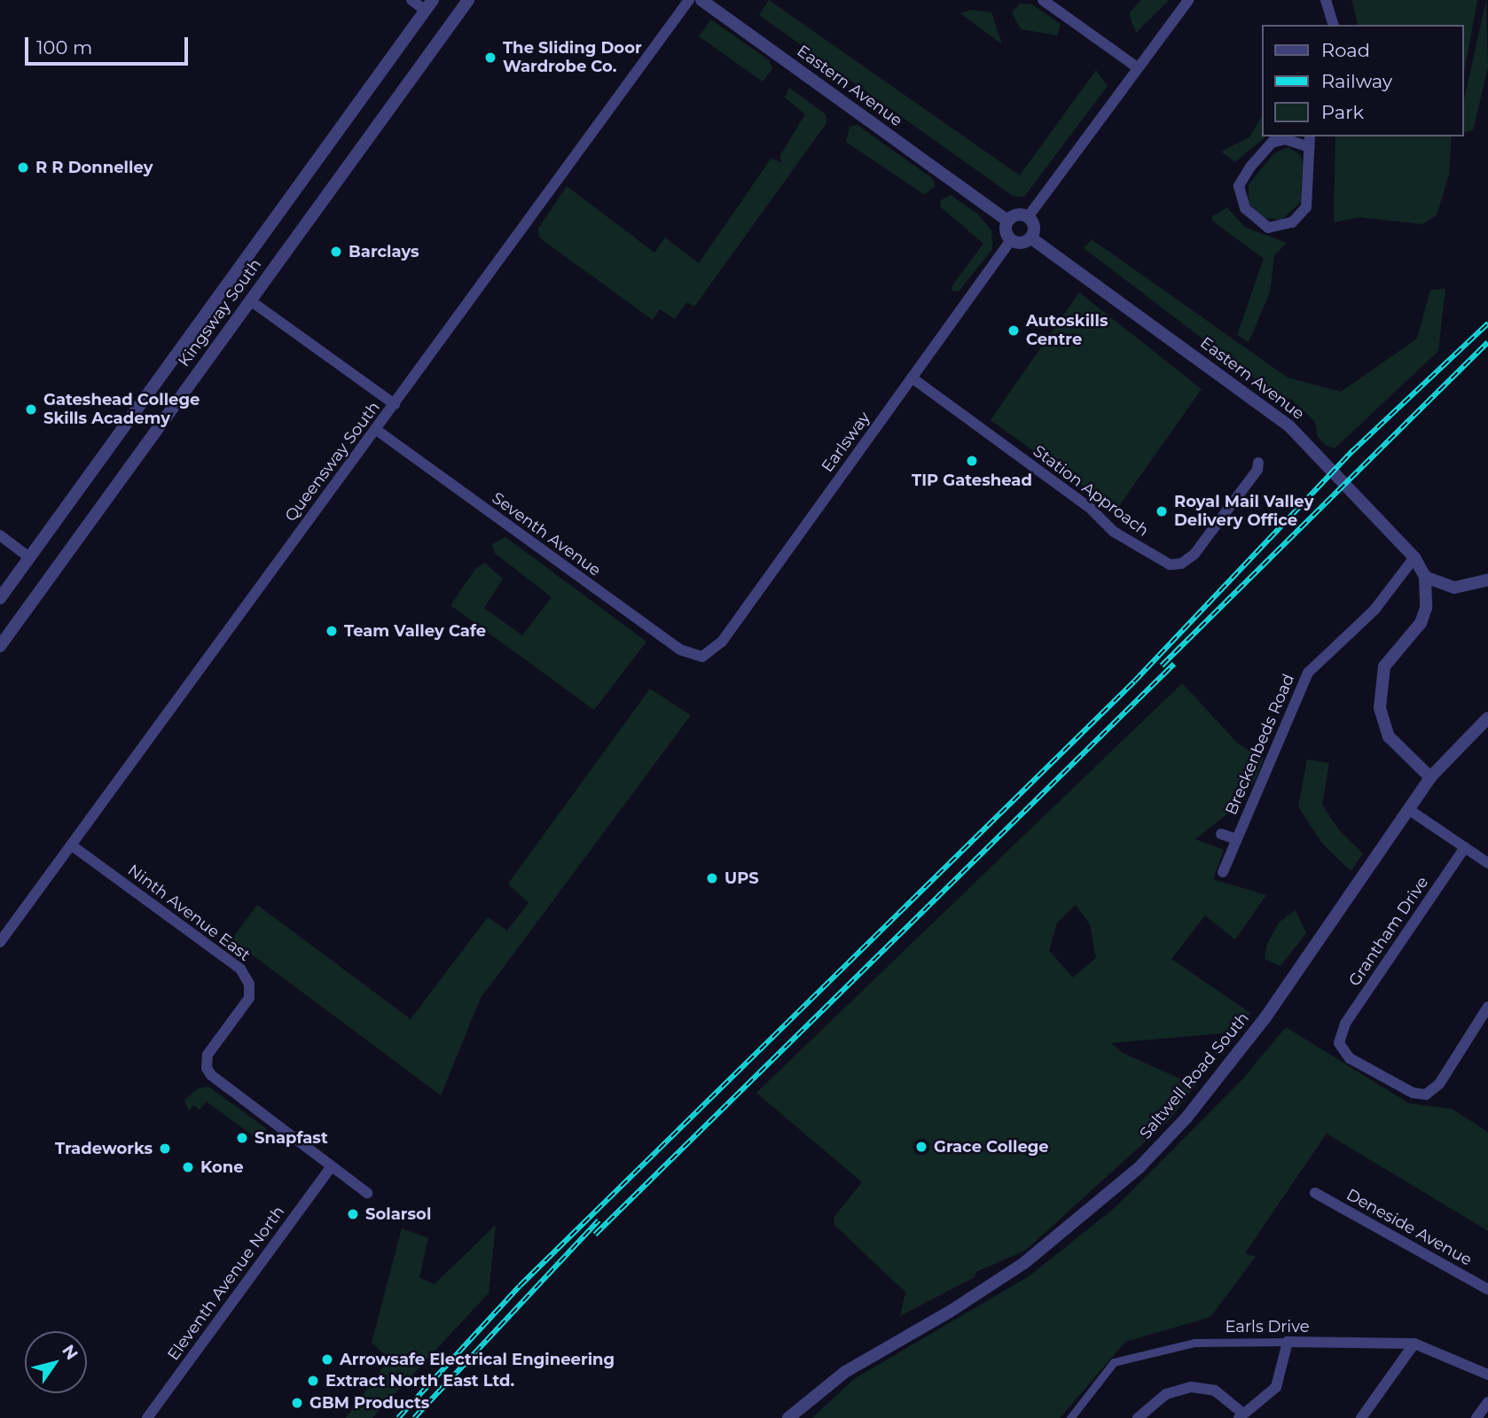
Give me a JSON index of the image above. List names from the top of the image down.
{
  "streets": {
    "street": [
      "Eastern Avenue",
      "Kingsway South",
      "Earlsway",
      "Queensway South",
      "Station Approach",
      "Seventh Avenue",
      "Breckenbeds Road",
      "Ninth Avenue East",
      "Grantham Drive",
      "Saltwell Road South",
      "Deneside Avenue",
      "Eleventh Avenue North",
      "Earls Drive"
    ]
  },
  "crossings": [
    ["Eastern Avenue", "Earlsway"],
    ["Eastern Avenue", "Breckenbeds Road"],
    ["Earlsway", "Station Approach"],
    ["Earlsway", "Seventh Avenue"],
    ["Queensway South", "Seventh Avenue"],
    ["Queensway South", "Ninth Avenue East"],
    ["Ninth Avenue East", "Eleventh Avenue North"]
  ],
  "places": [
    "The Sliding Door Wardrobe Co.",
    "R R Donnelley",
    "Barclays",
    "Autoskills Centre",
    "Gateshead College Skills Academy",
    "TIP Gateshead",
    "Royal Mail Valley Delivery Office",
    "Team Valley Cafe",
    "UPS",
    "Snapfast",
    "Grace College",
    "Tradeworks",
    "Kone",
    "Solarsol",
    "Arrowsafe Electrical Engineering",
    "Extract North East Ltd.",
    "GBM Products"
  ],
  "legend": ["Road", "Railway", "Park"],
  "scale_bar": "100 m",
  "north": "top right"
}
